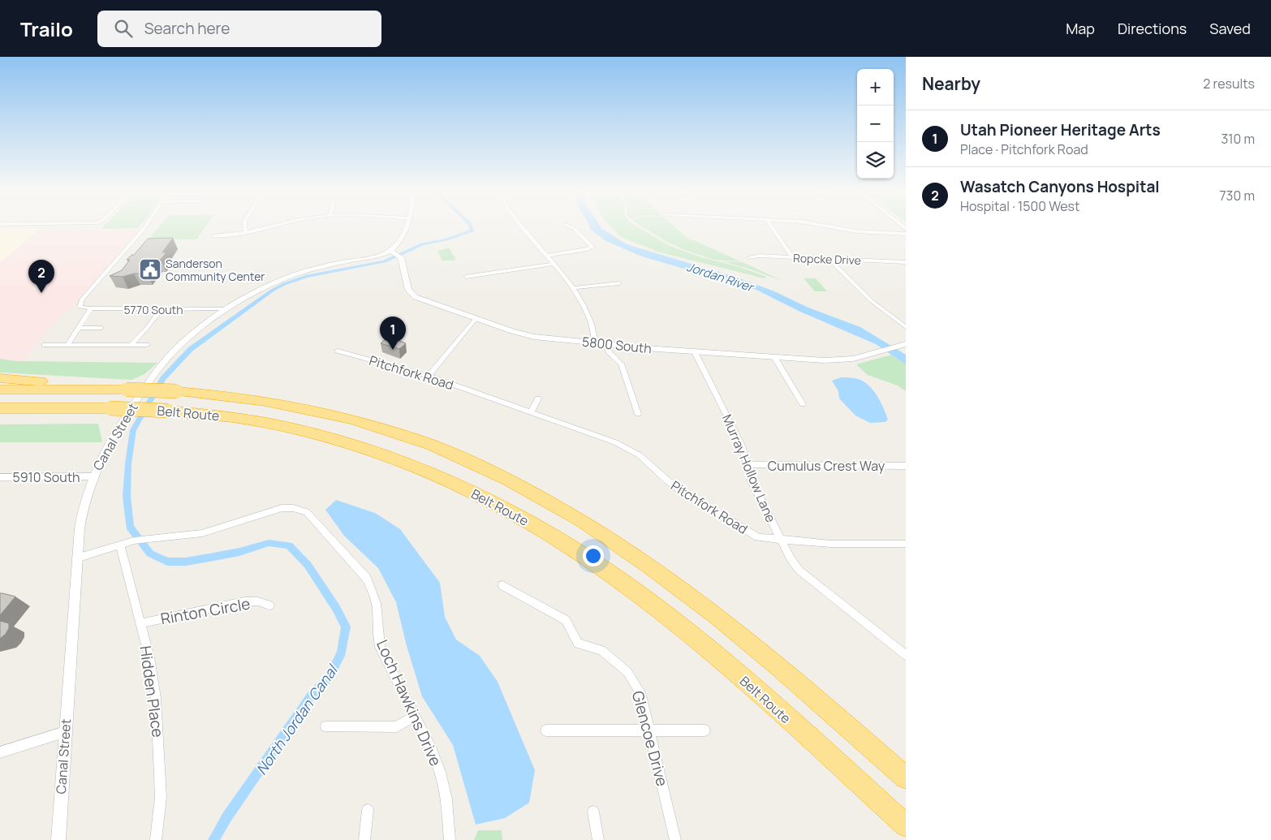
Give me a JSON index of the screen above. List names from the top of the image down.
{
  "streets": {
    "highway": ["Belt Route"],
    "street": [
      "Ropcke Drive",
      "5770 South",
      "5800 South",
      "Pitchfork Road",
      "Canal Street",
      "Cumulus Crest Way",
      "Murray Hollow Lane",
      "5910 South",
      "Rinton Circle",
      "Hidden Place",
      "Loch Hawkins Drive",
      "Glencoe Drive"
    ]
  },
  "crossings": [
    ["5770 South", "Canal Street"],
    ["5800 South", "Canal Street"],
    ["5800 South", "Murray Hollow Lane"],
    ["Pitchfork Road", "Murray Hollow Lane"],
    ["Canal Street", "5910 South"],
    ["Canal Street", "Loch Hawkins Drive"],
    ["Cumulus Crest Way", "Murray Hollow Lane"],
    ["Rinton Circle", "Hidden Place"],
    ["Hidden Place", "Loch Hawkins Drive"]
  ],
  "water": ["Jordan River", "North Jordan Canal"],
  "places": {
    "public building": ["Sanderson Community Center"]
  },
  "page": {
    "header": "Trailo",
    "search": "Search here",
    "nav": ["Map", "Directions", "Saved"],
    "heading": ["Nearby", "2 results"],
    "map_buttons": ["+", "−"],
    "list": [
      {
        "mark": "1",
        "name": "Utah Pioneer Heritage Arts",
        "note": "Place · Pitchfork Road",
        "value": "310 m"
      },
      {
        "mark": "2",
        "name": "Wasatch Canyons Hospital",
        "note": "Hospital · 1500 West",
        "value": "730 m"
      }
    ],
    "pins": ["2", "1"]
  }
}
